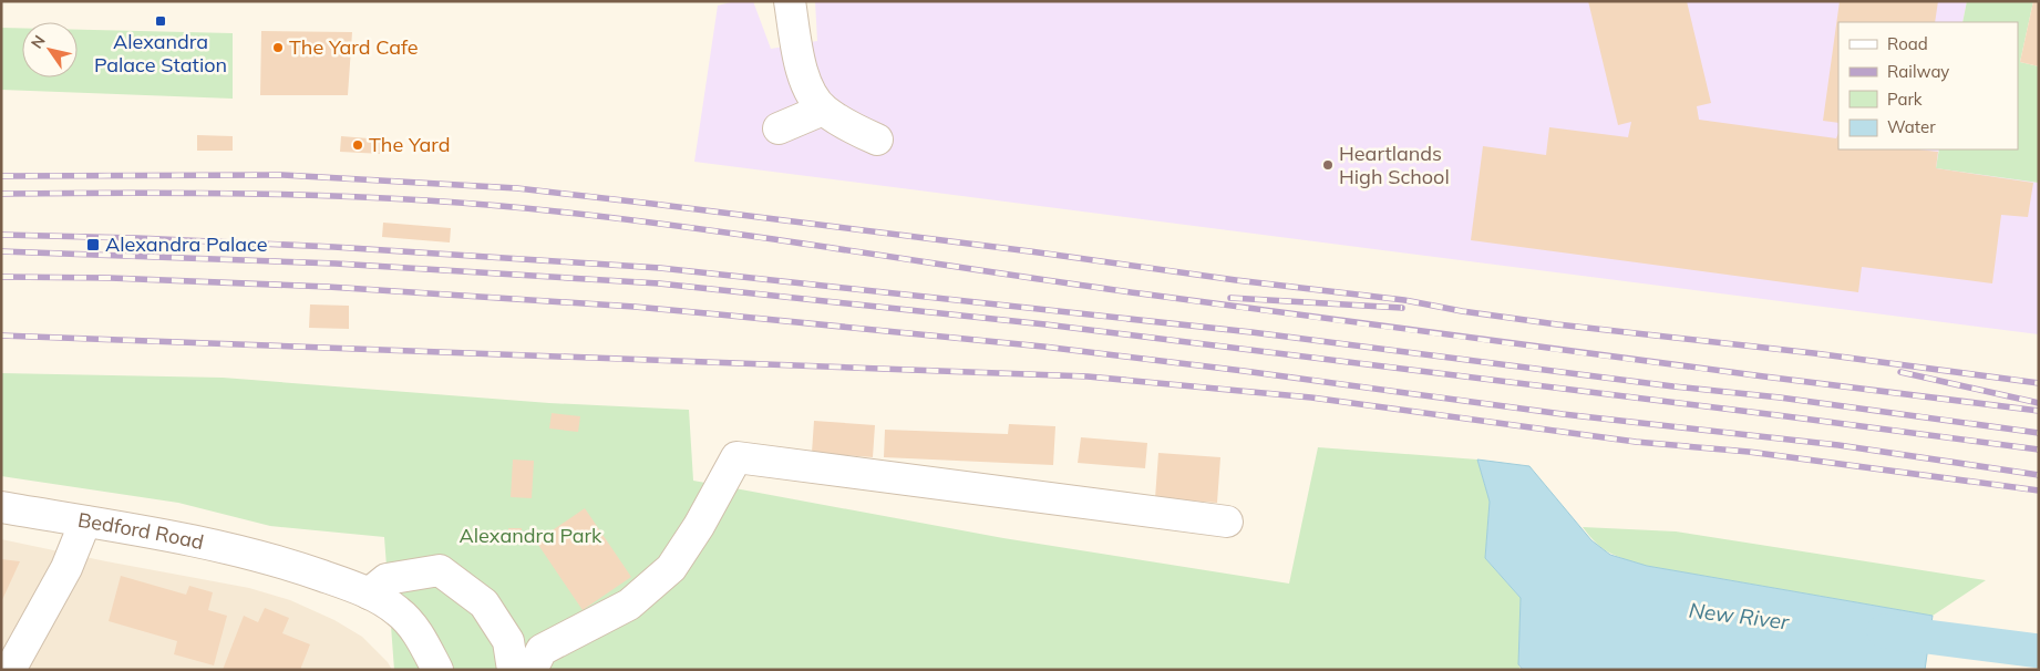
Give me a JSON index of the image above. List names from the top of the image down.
{
  "streets": {
    "street": ["Bedford Road"]
  },
  "water": ["New River"],
  "parks": ["Alexandra Park"],
  "places": {
    "transit": ["Alexandra Palace Station", "Alexandra Palace"],
    "other": ["The Yard Cafe", "The Yard", "Heartlands High School"]
  },
  "legend": [
    "Road",
    "Railway",
    "Park",
    "Water"
  ],
  "north": "top left"
}
